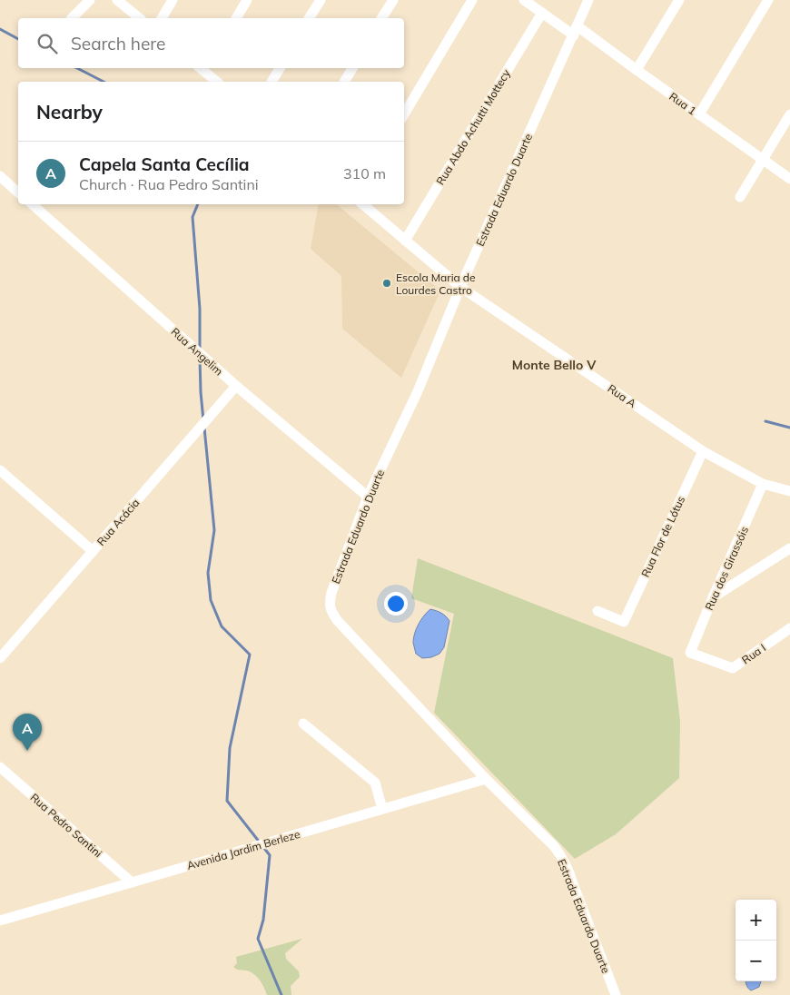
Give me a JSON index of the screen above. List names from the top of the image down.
{
  "streets": {
    "street": [
      "Rua 1",
      "Rua Abdo Achutti Mottecy",
      "Estrada Eduardo Duarte",
      "Rua Angelim",
      "Rua A",
      "Rua Acácia",
      "Rua Flor de Lótus",
      "Rua dos Girassóis",
      "Rua I",
      "Rua Pedro Santini",
      "Avenida Jardim Berleze"
    ]
  },
  "crossings": [
    ["Rua 1", "Rua Abdo Achutti Mottecy"],
    ["Rua 1", "Estrada Eduardo Duarte"],
    ["Rua Abdo Achutti Mottecy", "Rua A"],
    ["Estrada Eduardo Duarte", "Rua Angelim"],
    ["Estrada Eduardo Duarte", "Rua A"],
    ["Estrada Eduardo Duarte", "Avenida Jardim Berleze"],
    ["Rua Angelim", "Rua Acácia"],
    ["Rua A", "Rua Flor de Lótus"],
    ["Rua A", "Rua dos Girassóis"],
    ["Rua dos Girassóis", "Rua I"],
    ["Rua Pedro Santini", "Avenida Jardim Berleze"]
  ],
  "districts": ["Monte Bello V"],
  "places": ["Escola Maria de Lourdes Castro"],
  "page": {
    "search": "Search here",
    "heading": "Nearby",
    "list": [
      {
        "mark": "A",
        "name": "Capela Santa Cecília",
        "note": "Church · Rua Pedro Santini",
        "value": "310 m"
      }
    ],
    "pins": "A",
    "map_buttons": ["+", "−"]
  }
}
